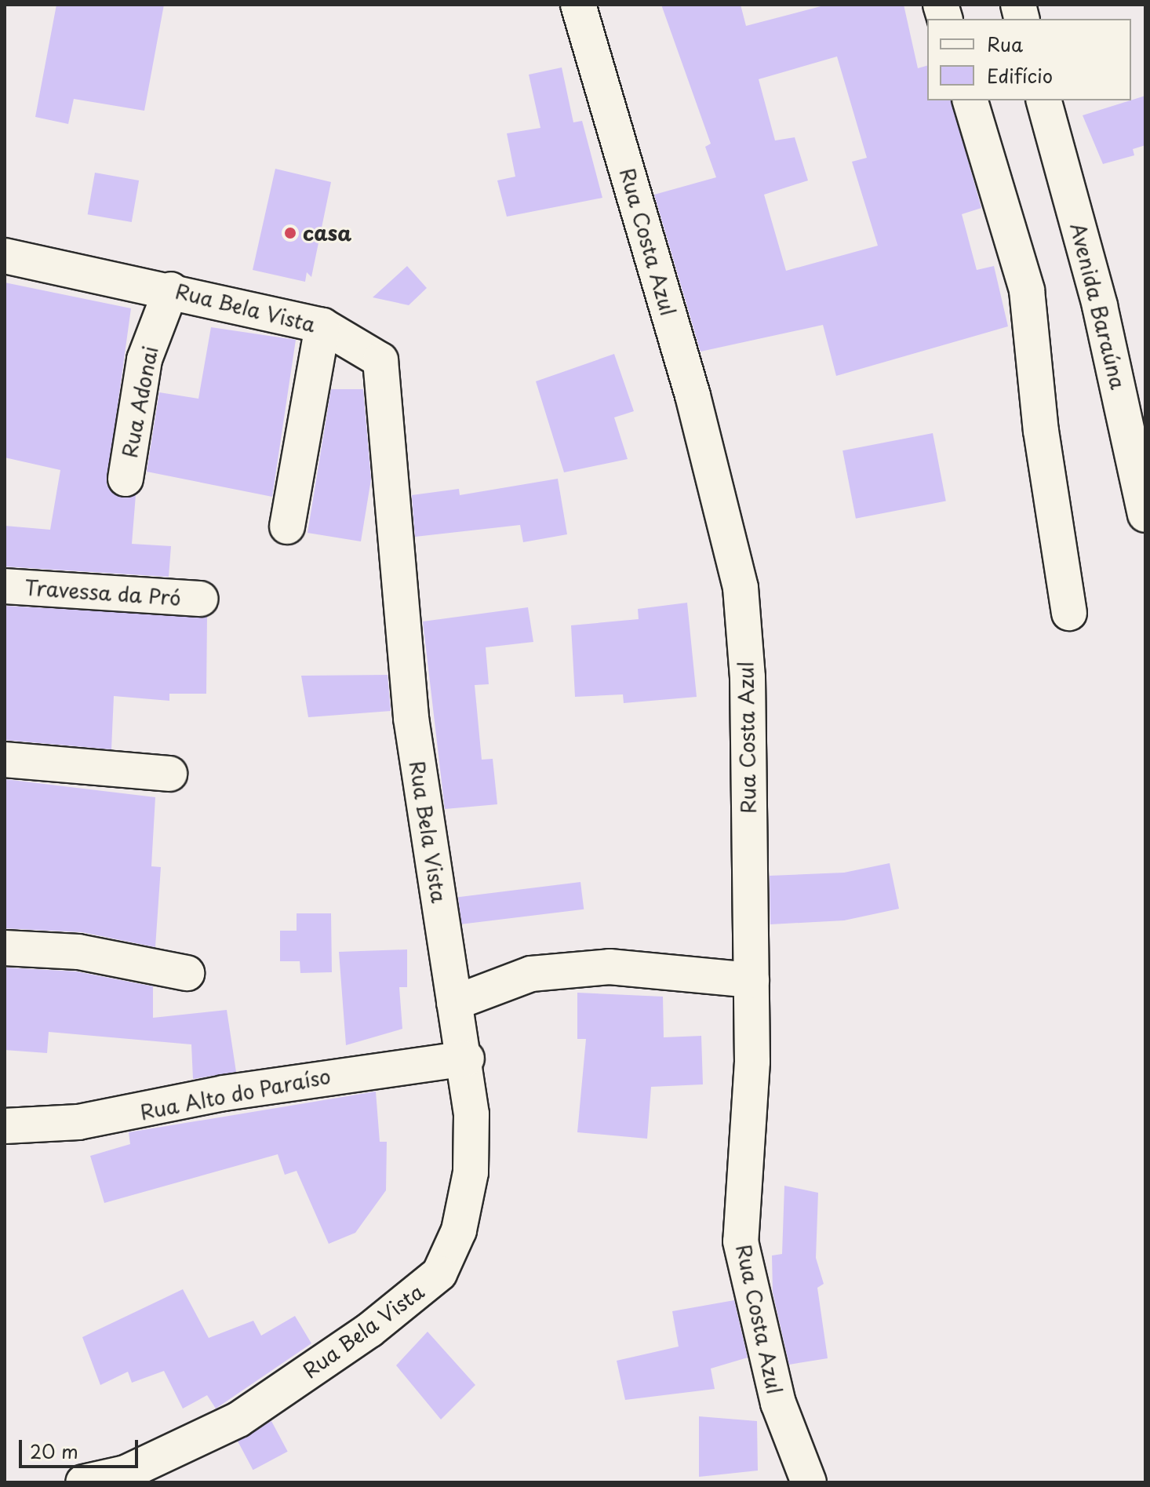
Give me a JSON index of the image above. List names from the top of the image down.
{
  "streets": {
    "street": [
      "Rua Costa Azul",
      "Avenida Baraúna",
      "Rua Bela Vista",
      "Rua Adonai",
      "Travessa da Pró",
      "Rua Alto do Paraíso"
    ]
  },
  "crossings": [
    ["Rua Bela Vista", "Rua Adonai"],
    ["Rua Bela Vista", "Rua Alto do Paraíso"]
  ],
  "places": ["casa"],
  "legend": ["Rua", "Edifício"],
  "scale_bar": "20 m"
}
